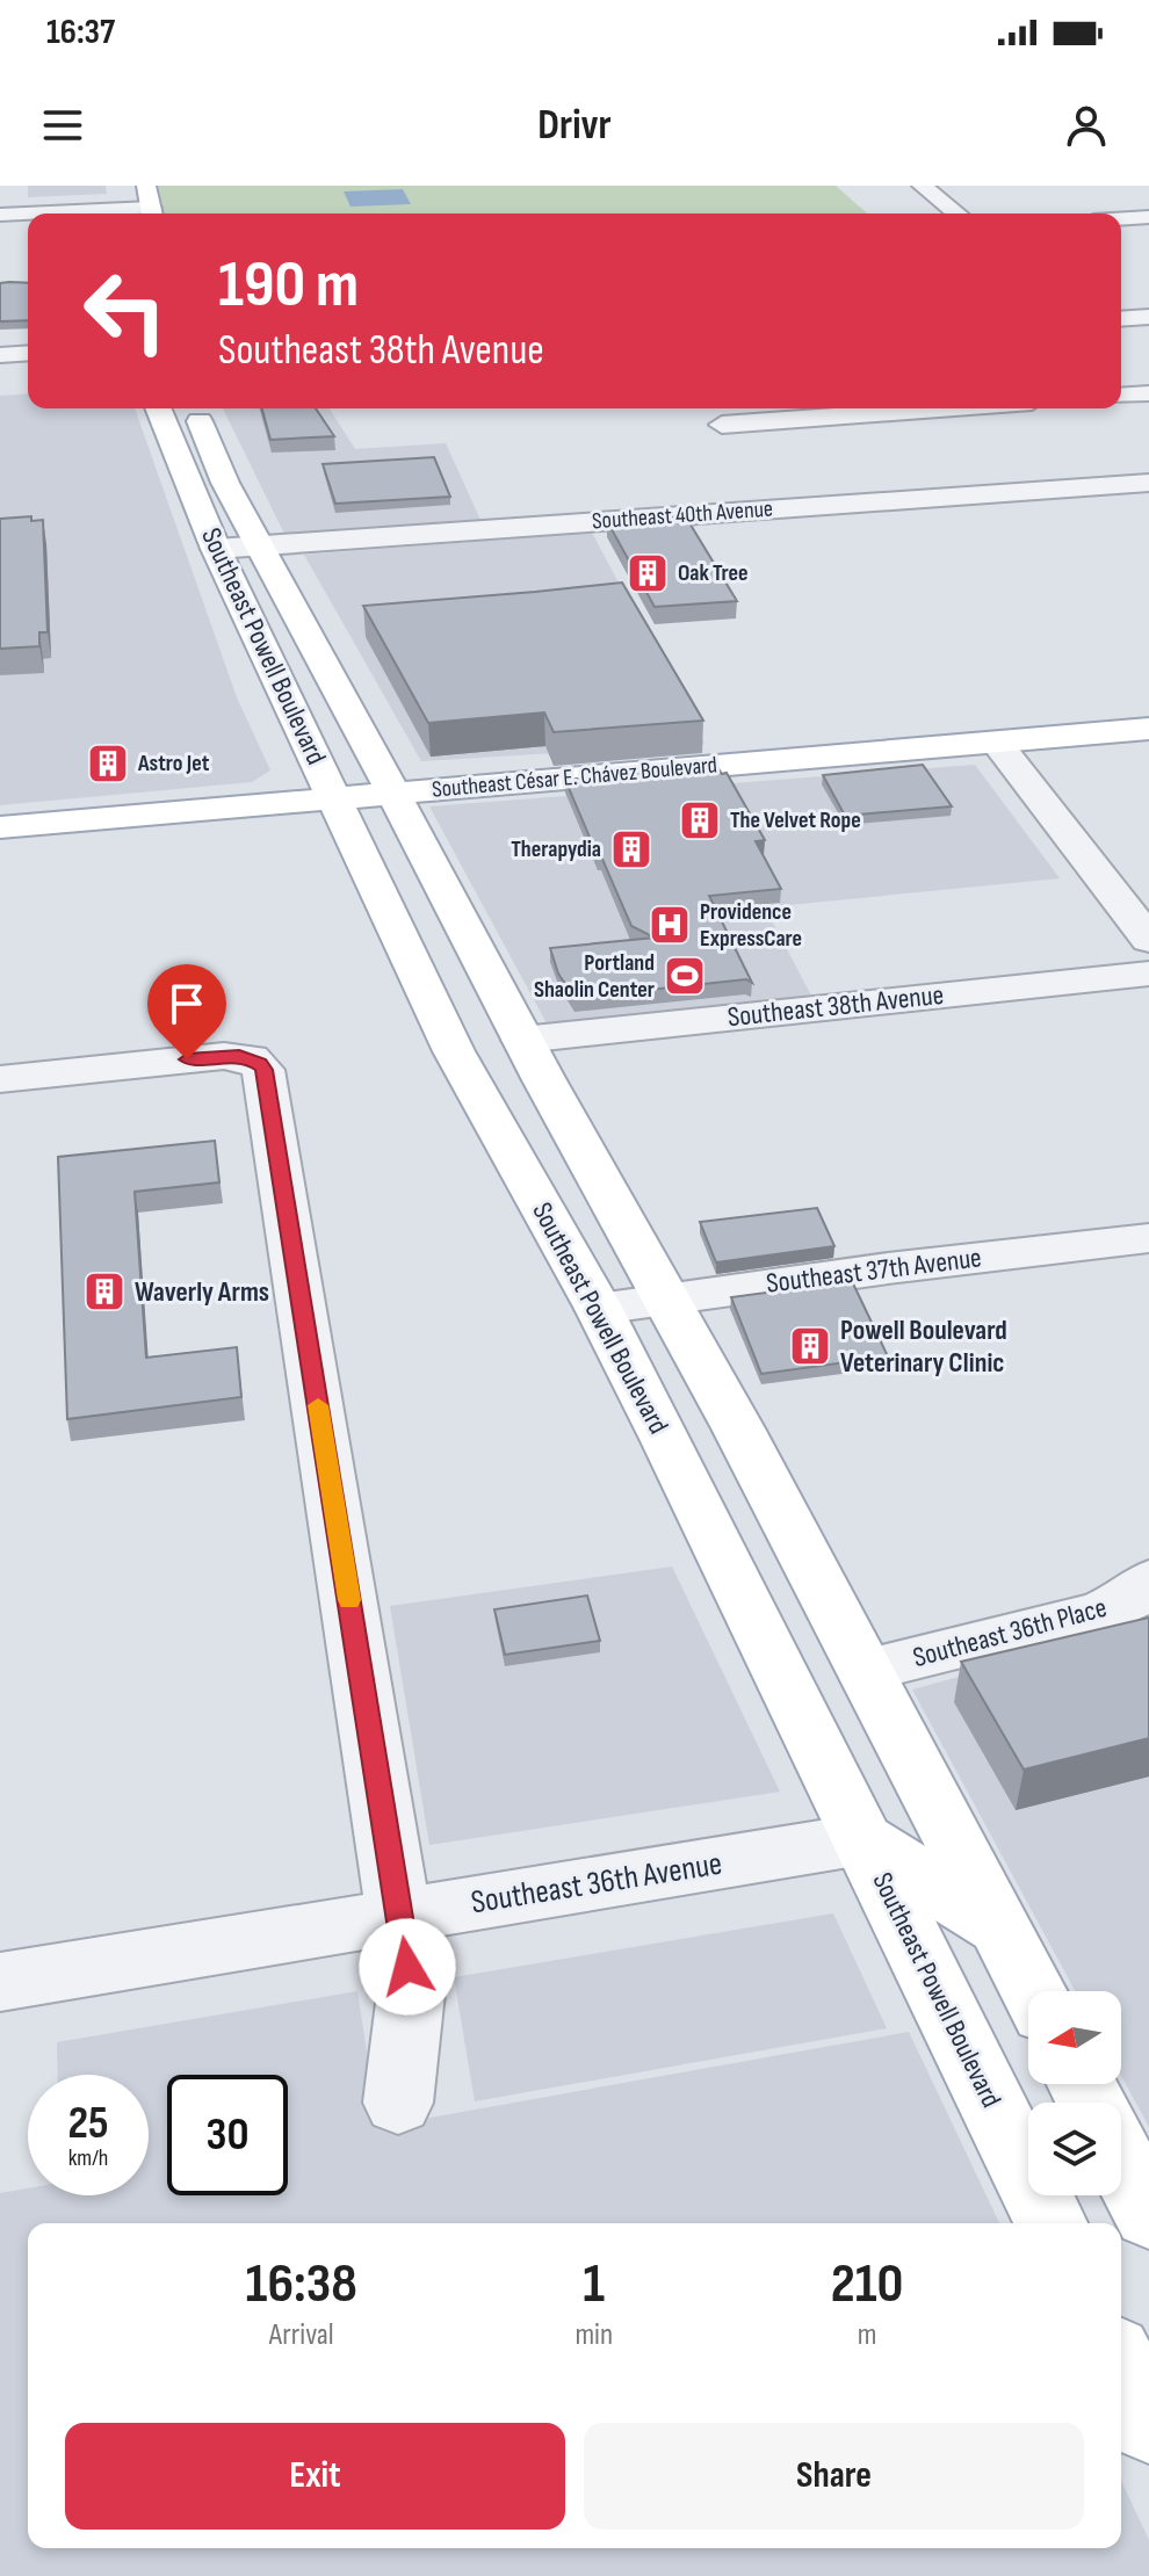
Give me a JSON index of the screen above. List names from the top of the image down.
{
  "streets": {
    "main road": ["Southeast Powell Boulevard", "Southeast César E. Chávez Boulevard"],
    "street": [
      "Southeast 40th Avenue",
      "Southeast 38th Avenue",
      "Southeast 37th Avenue",
      "Southeast 36th Place",
      "Southeast 36th Avenue"
    ]
  },
  "crossings": [
    ["Southeast 40th Avenue", "Southeast Powell Boulevard"],
    ["Southeast Powell Boulevard", "Southeast César E. Chávez Boulevard"],
    ["Southeast Powell Boulevard", "Southeast 38th Avenue"],
    ["Southeast Powell Boulevard", "Southeast 37th Avenue"],
    ["Southeast Powell Boulevard", "Southeast 36th Place"],
    ["Southeast Powell Boulevard", "Southeast 36th Avenue"]
  ],
  "places": {
    "building": [
      "Oak Tree",
      "Astro Jet",
      "The Velvet Rope",
      "Therapydia",
      "Waverly Arms",
      "Powell Boulevard Veterinary Clinic"
    ],
    "hospital": ["Providence ExpressCare"],
    "sports": ["Portland Shaolin Center"]
  },
  "north": "left",
  "page": {
    "status": "16:37",
    "header": "Drivr",
    "turn": ["190 m", "Southeast 38th Avenue"],
    "speed": "25 km/h",
    "limit": "30",
    "eta": [
      "16:38",
      "Arrival",
      "1",
      "min",
      "210",
      "m"
    ],
    "buttons": ["Exit", "Share"]
  }
}
